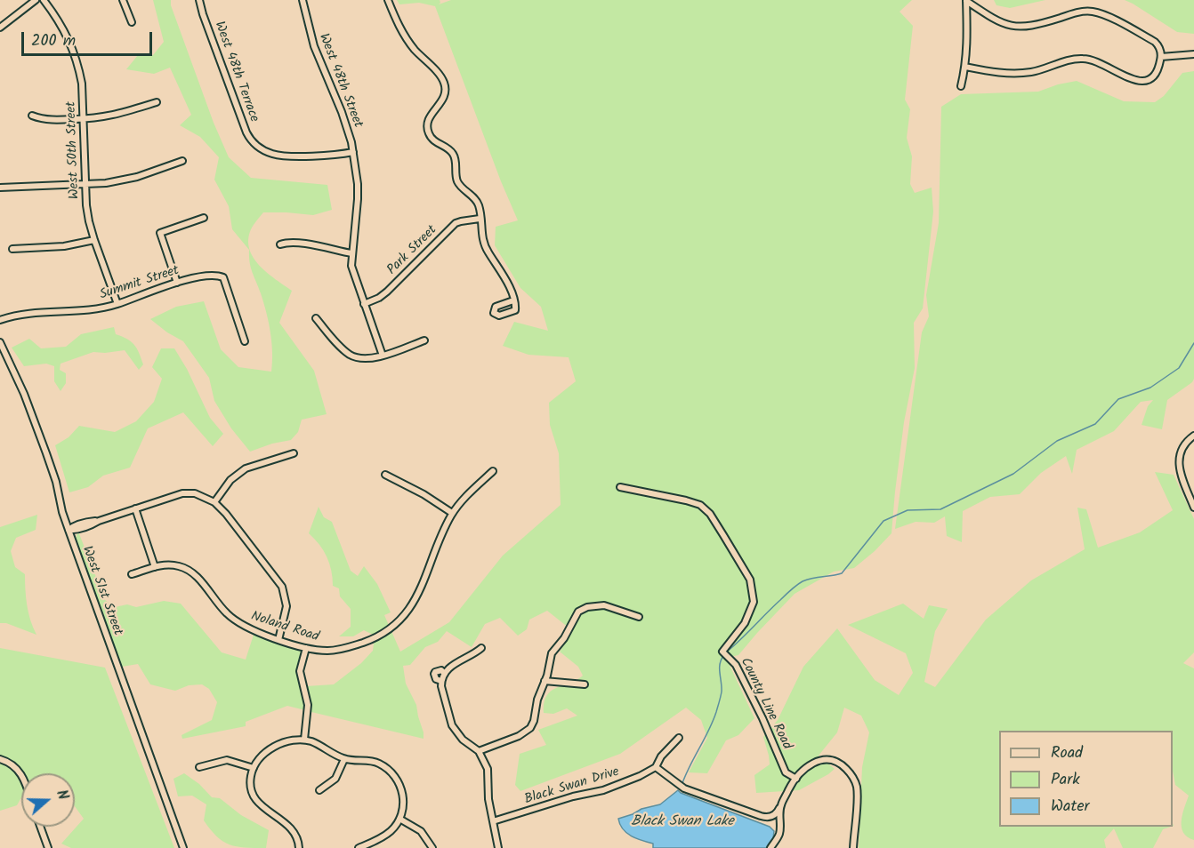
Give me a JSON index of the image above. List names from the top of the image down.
{
  "streets": {
    "street": [
      "West 48th Terrace",
      "West 48th Street",
      "West 50th Street",
      "Park Street",
      "Summit Street",
      "West 51st Street",
      "Noland Road",
      "County Line Road",
      "Black Swan Drive"
    ]
  },
  "crossings": [
    ["West 48th Terrace", "West 48th Street"],
    ["West 48th Street", "Park Street"],
    ["West 50th Street", "Summit Street"]
  ],
  "water": ["Black Swan Lake"],
  "legend": ["Road", "Park", "Water"],
  "scale_bar": "200 m",
  "north": "right"
}
